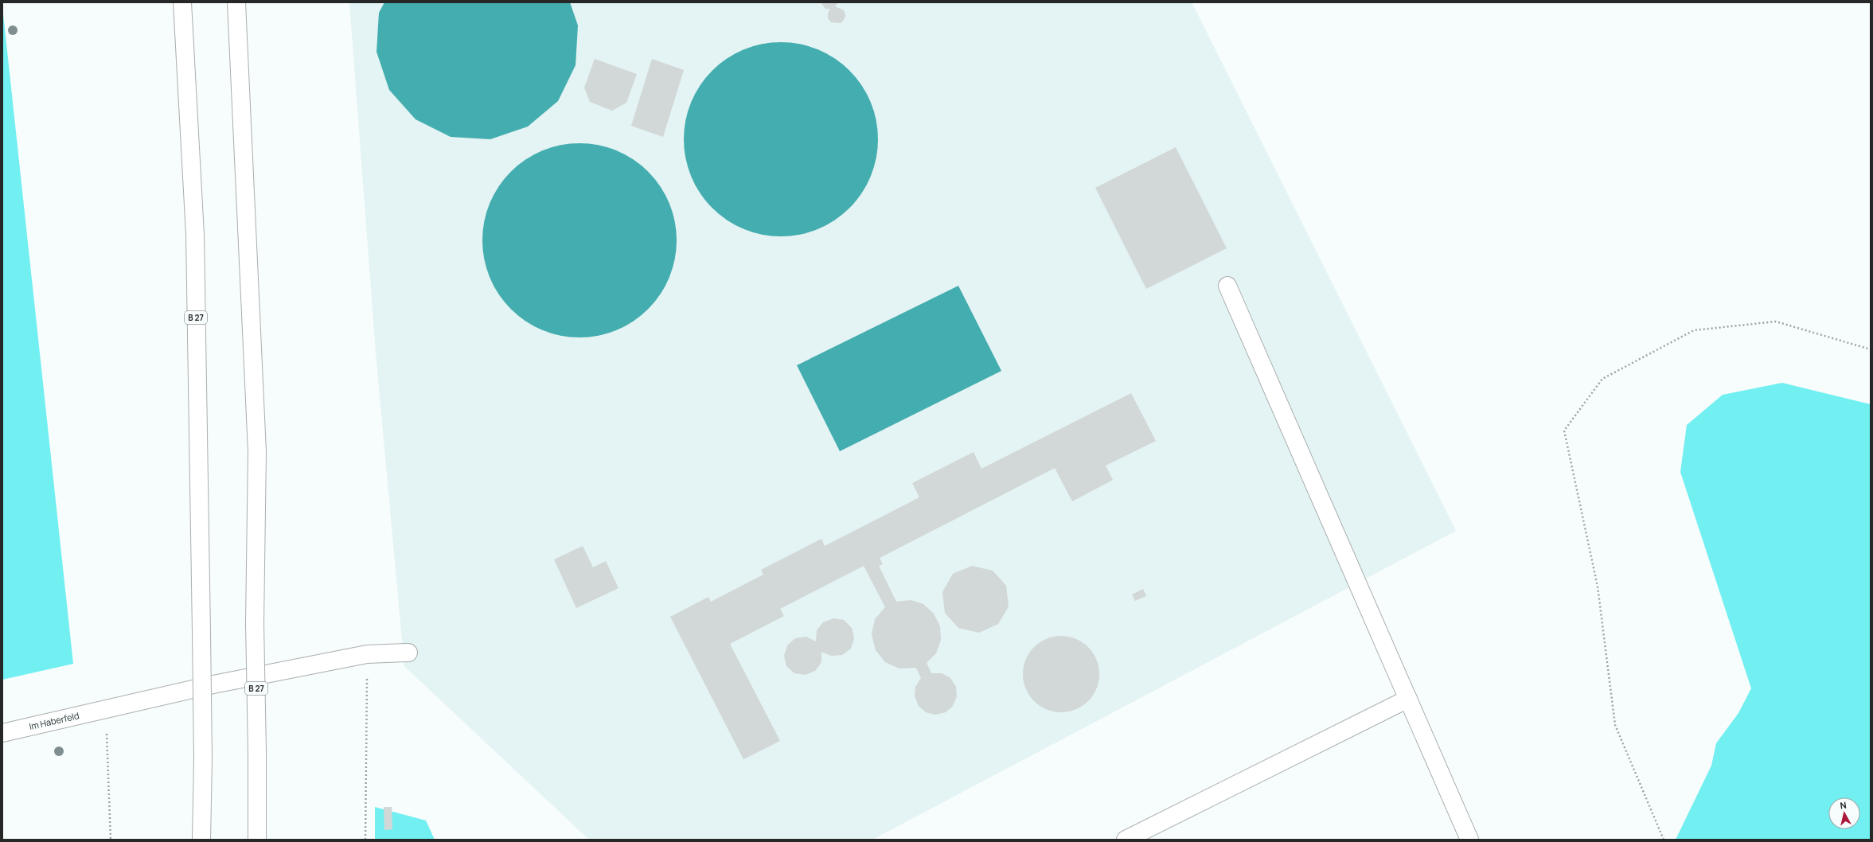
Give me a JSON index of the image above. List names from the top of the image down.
{
  "streets": {
    "main road": ["B 27", "Im Haberfeld"]
  },
  "north": "top"
}
